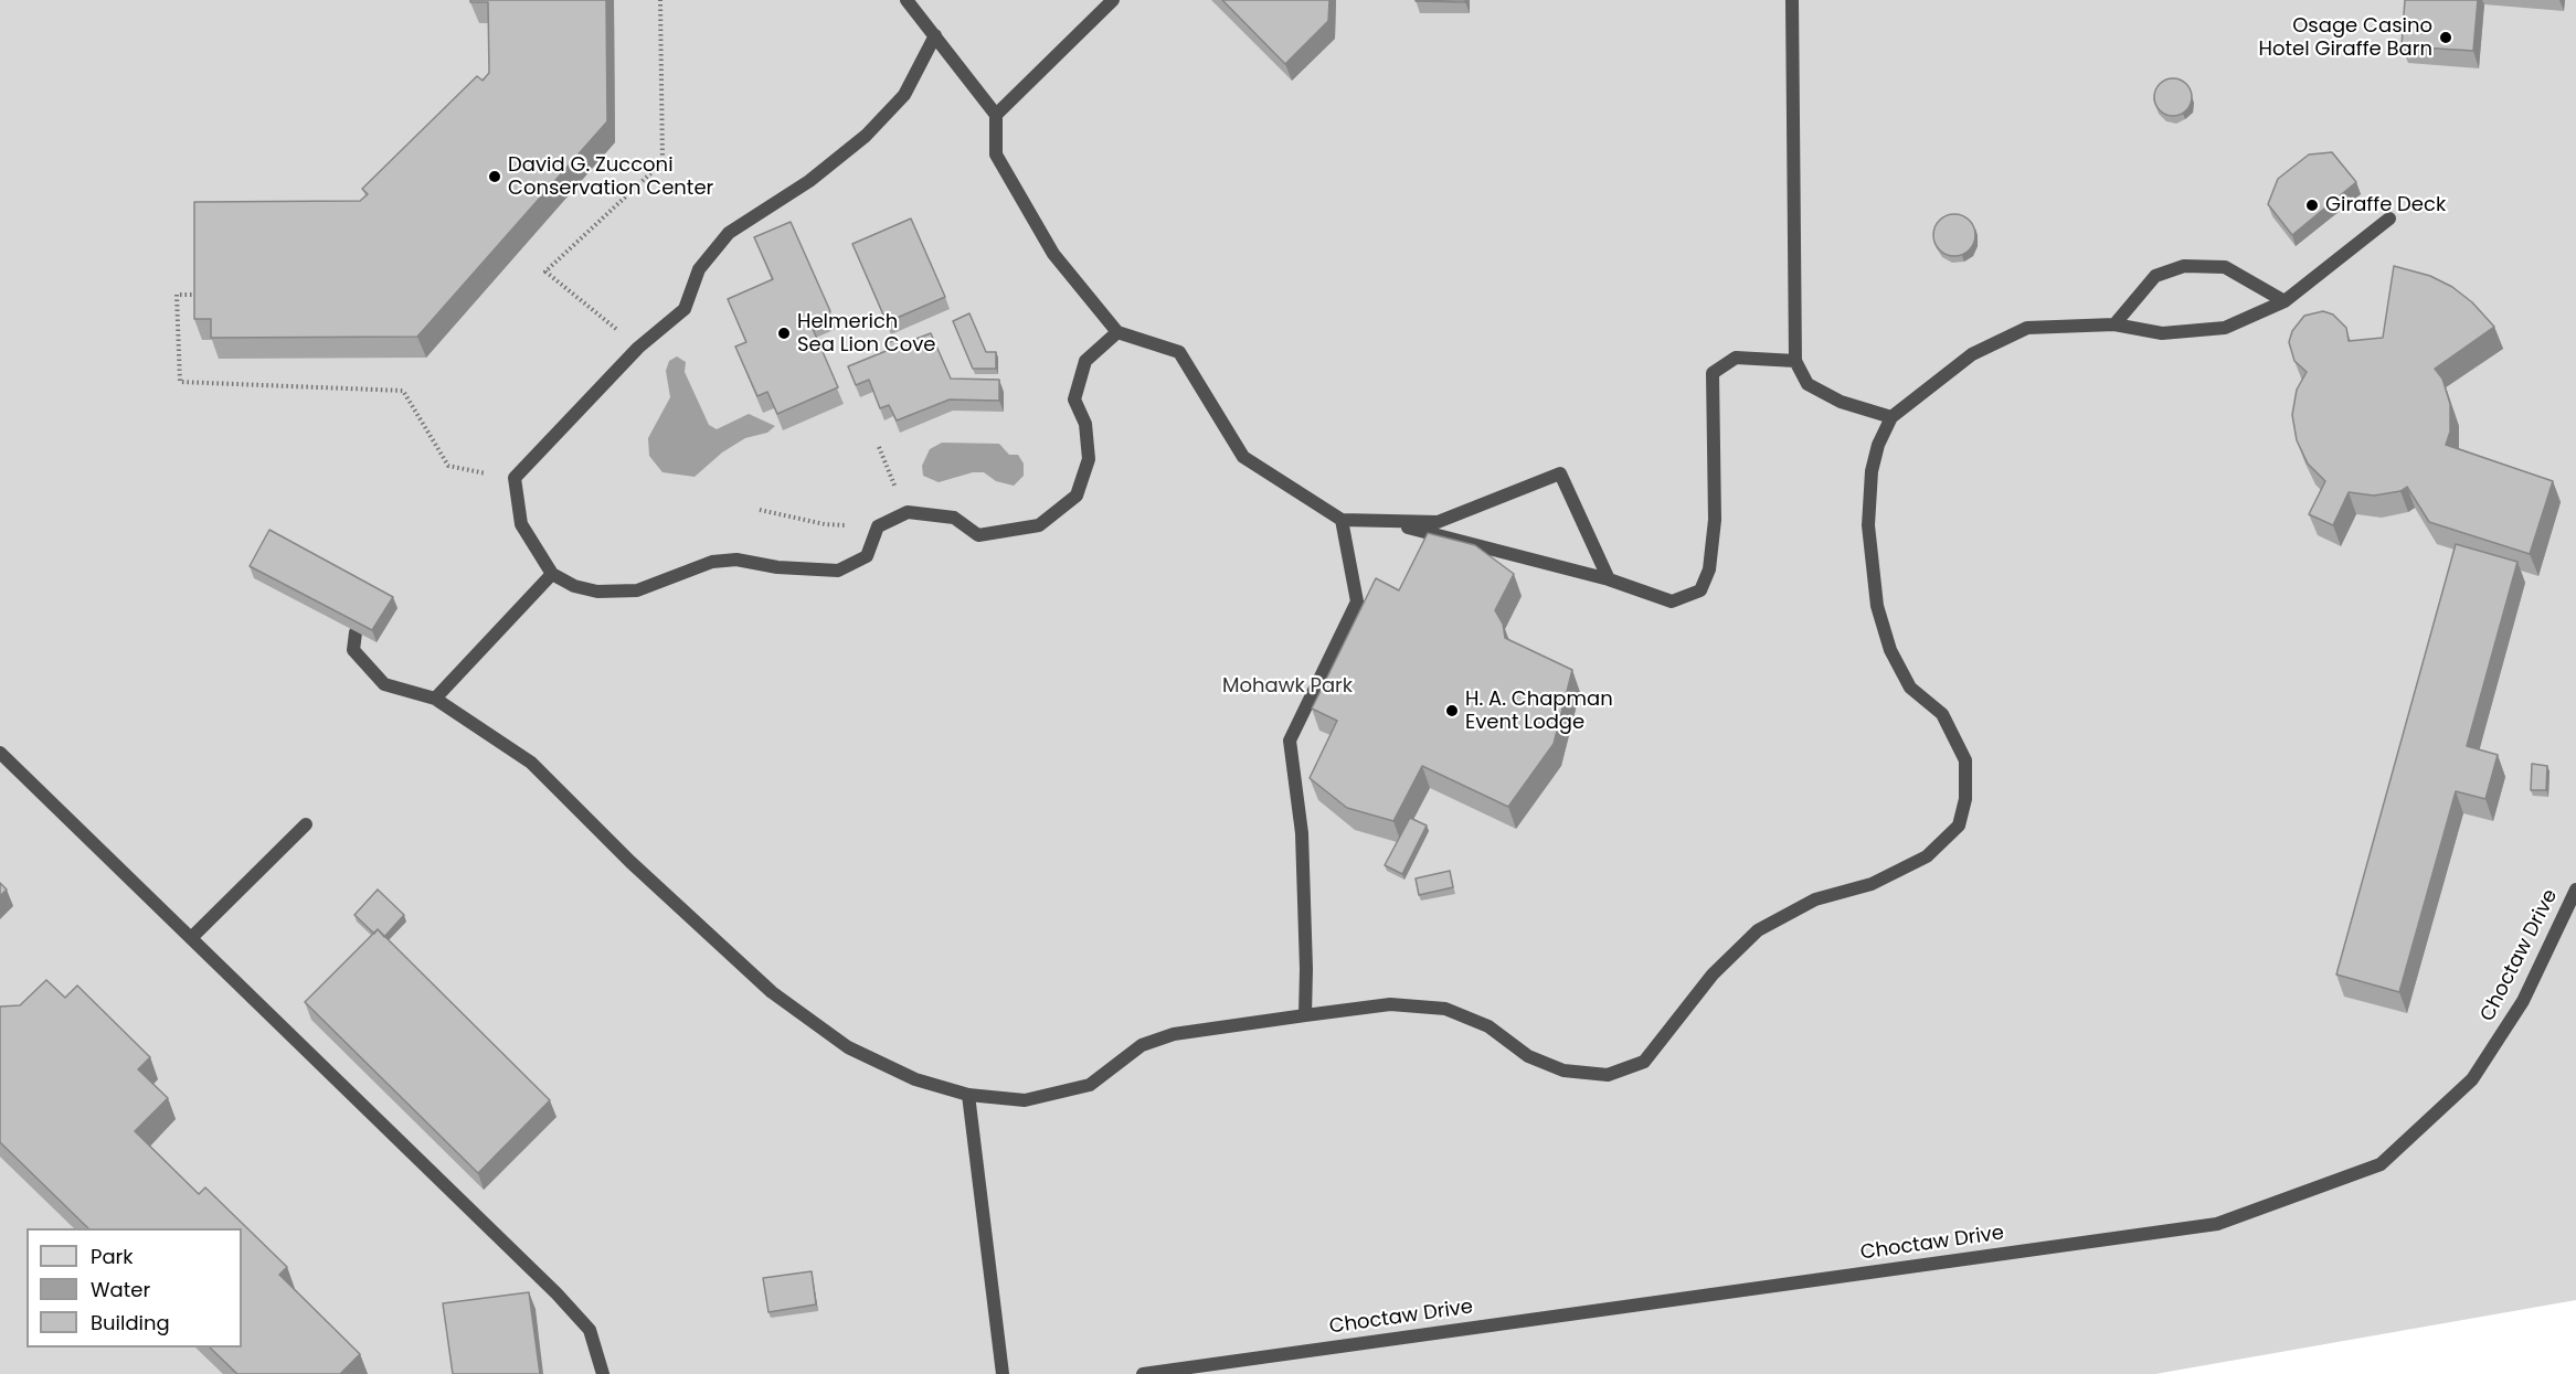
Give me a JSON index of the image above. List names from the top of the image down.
{
  "streets": {
    "street": ["Choctaw Drive"]
  },
  "parks": ["Mohawk Park"],
  "places": [
    "Osage Casino Hotel Giraffe Barn",
    "David G. Zucconi Conservation Center",
    "Giraffe Deck",
    "Helmerich Sea Lion Cove",
    "H. A. Chapman Event Lodge"
  ],
  "legend": ["Park", "Water", "Building"]
}
